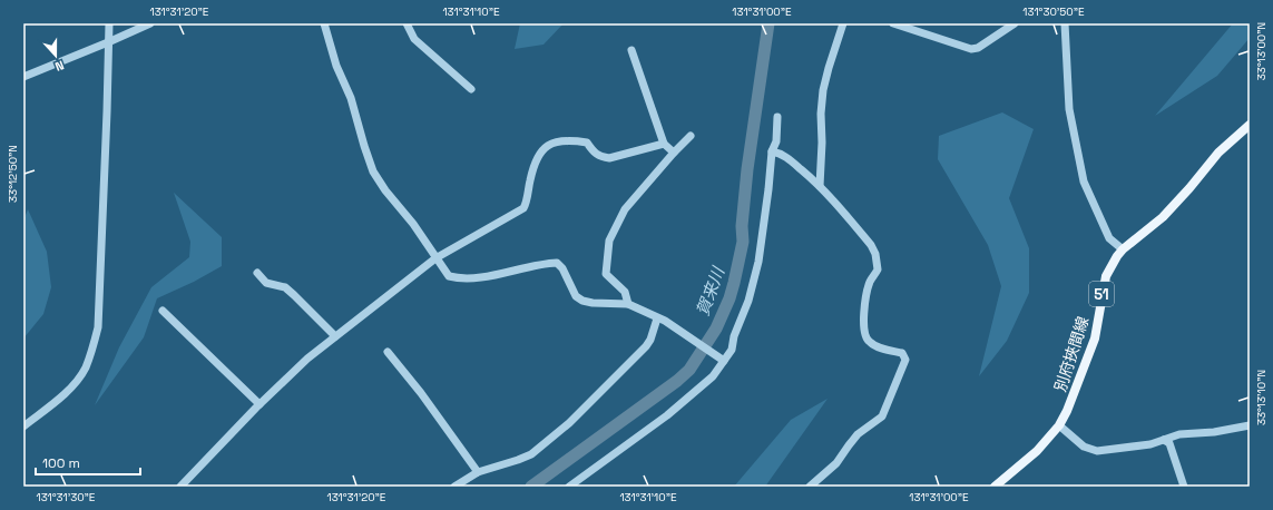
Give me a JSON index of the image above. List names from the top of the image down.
{
  "streets": {
    "main road": ["51", "別府挾間線"]
  },
  "water": ["賀来川"],
  "scale_bar": "100 m",
  "north": "bottom",
  "coordinates": [
    "131°31'20\"E",
    "131°31'10\"E",
    "131°31'00\"E",
    "131°30'50\"E",
    "33°13'00\"N",
    "33°12'50\"N",
    "33°13'10\"N",
    "131°31'30\"E"
  ]
}
